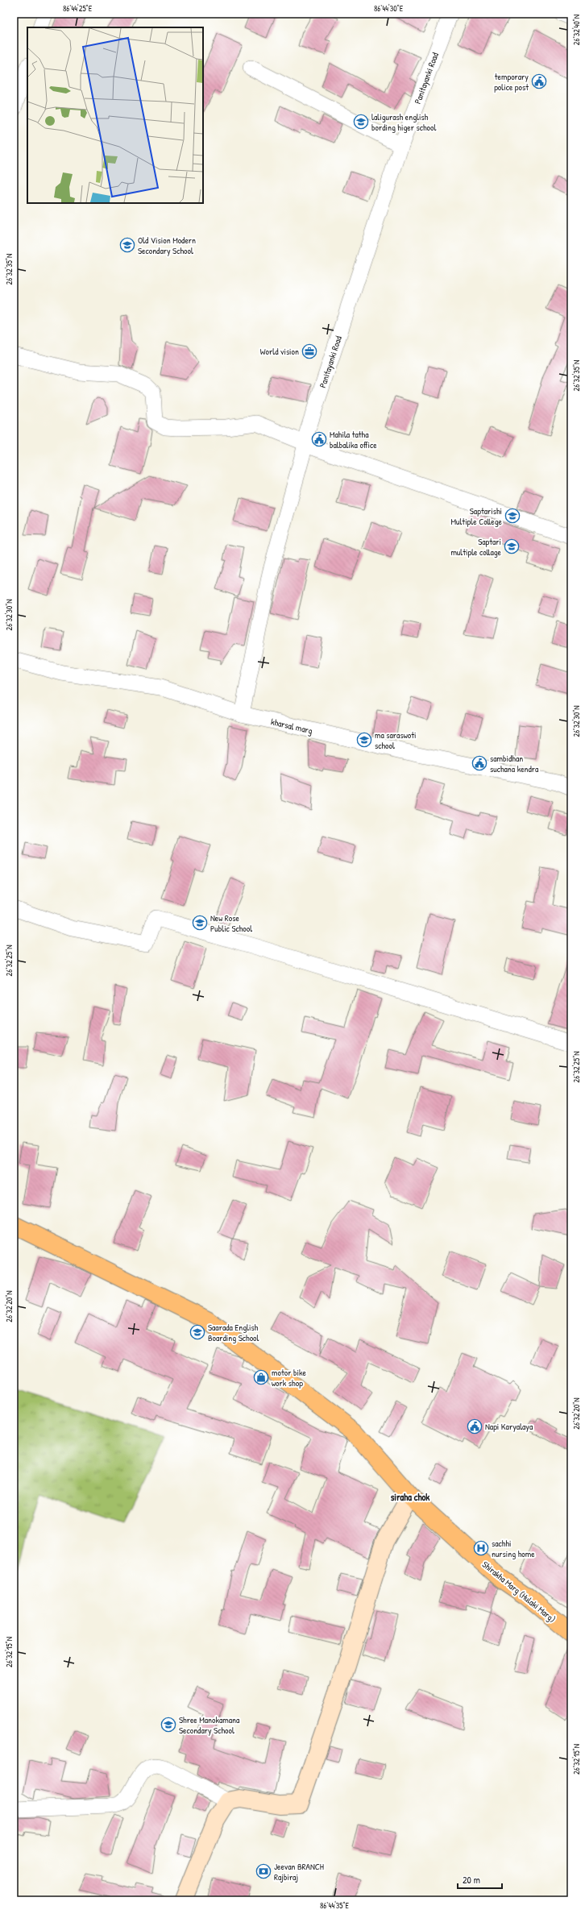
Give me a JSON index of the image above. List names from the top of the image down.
{
  "streets": {
    "main road": ["Shirakha Marg (Hulaki Marg)"],
    "street": ["Panitayanki Road", "kharsal marg"]
  },
  "crossings": [
    ["Panitayanki Road", "kharsal marg"]
  ],
  "districts": ["siraha chok"],
  "places": {
    "public building": [
      "temporary police post",
      "Mahila tatha balbalika office",
      "sambidhan suchana kendra",
      "Napi Karyalaya"
    ],
    "school or university": [
      "laligurash english bording higer school",
      "Old Vision Modern Secondary School",
      "Saptarishi Multiple College",
      "Saptari multiple collage",
      "ma saraswoti school",
      "New Rose Public School",
      "Saarada English Boarding School",
      "Shree Manokamana Secondary School"
    ],
    "office": ["World vision"],
    "shop": ["motor bike work shop"],
    "hospital": ["sachhi nursing home"],
    "bank": ["Jeevan BRANCH Rajbiraj"]
  },
  "scale_bar": "20 m",
  "coordinates": [
    "86°44'25\"E",
    "86°44'30\"E",
    "26°32'40\"N",
    "26°32'35\"N",
    "26°32'30\"N",
    "26°32'25\"N",
    "26°32'20\"N",
    "26°32'15\"N",
    "86°44'35\"E"
  ]
}
